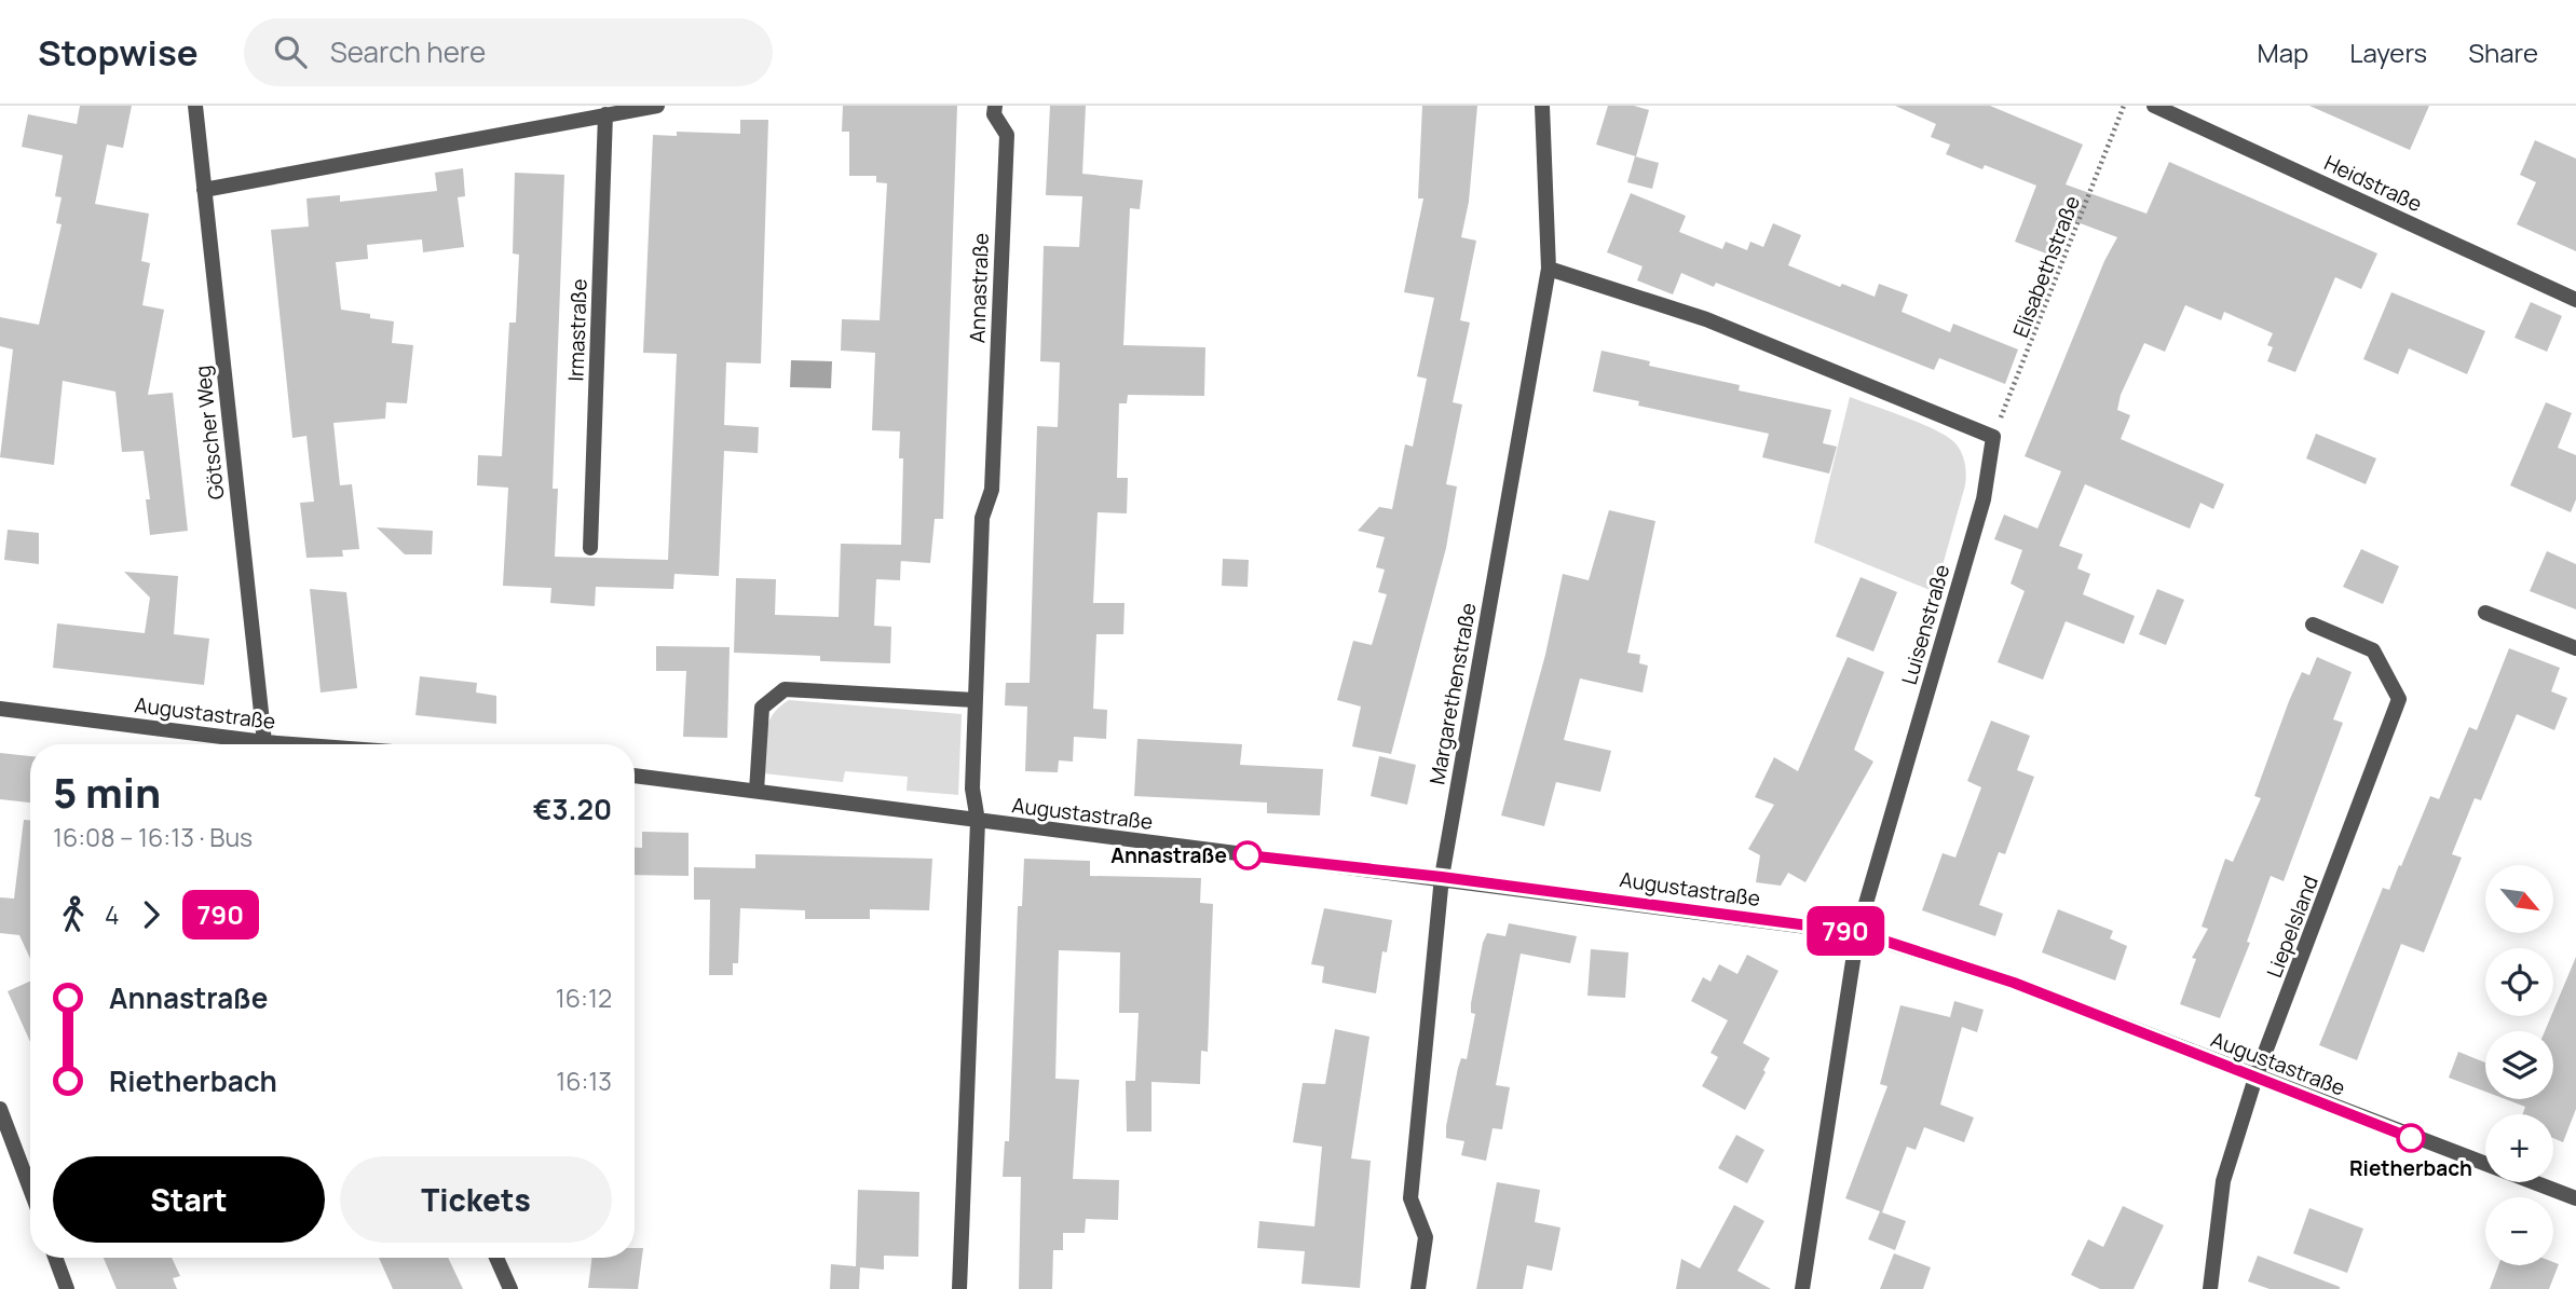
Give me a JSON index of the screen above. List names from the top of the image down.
{
  "streets": {
    "street": [
      "Heidstraße",
      "Annastraße",
      "Irmastraße",
      "Götscher Weg",
      "Luisenstraße",
      "Margarethenstraße",
      "Augustastraße",
      "Liepelsland"
    ],
    "path": ["Elisabethstraße"]
  },
  "crossings": [
    ["Elisabethstraße", "Luisenstraße"],
    ["Annastraße", "Augustastraße"],
    ["Luisenstraße", "Augustastraße"],
    ["Margarethenstraße", "Augustastraße"],
    ["Augustastraße", "Liepelsland"]
  ],
  "places": ["Annastraße", "Rietherbach"],
  "lines": ["bus line 790"],
  "north": "bottom right",
  "page": {
    "header": "Stopwise",
    "search": "Search here",
    "nav": ["Map", "Layers", "Share"],
    "on_map": "790",
    "heading": ["5 min", "16:08 – 16:13 · Bus", "€3.20"],
    "map_buttons": ["+", "−"],
    "legs": ["4", "790"],
    "list": [
      {
        "name": "Annastraße",
        "value": "16:12"
      },
      {
        "name": "Rietherbach",
        "value": "16:13"
      }
    ],
    "buttons": ["Start", "Tickets"]
  }
}
